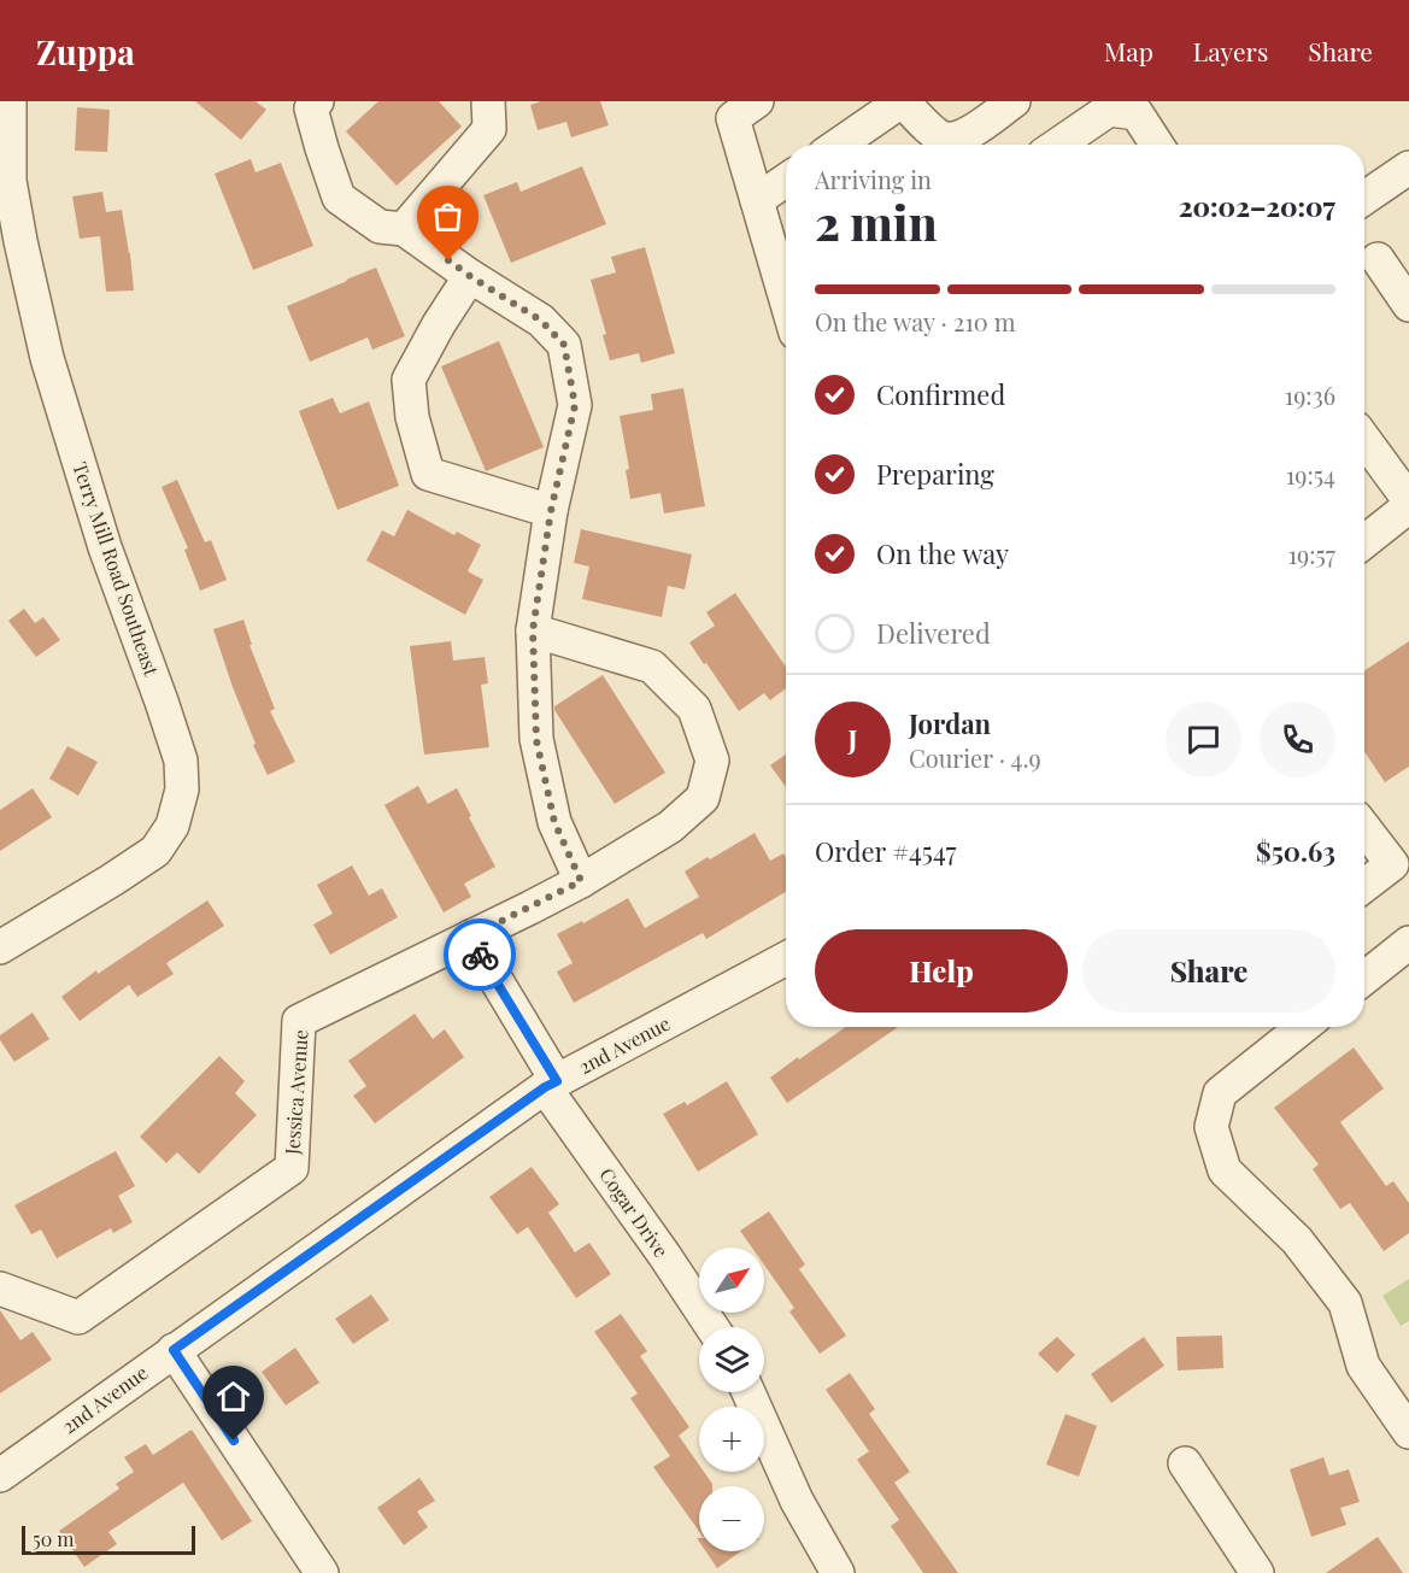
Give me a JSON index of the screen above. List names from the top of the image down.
{
  "streets": {
    "street": [
      "Terry Mill Road Southeast",
      "2nd Avenue",
      "Jessica Avenue",
      "Cogar Drive"
    ]
  },
  "crossings": [
    ["2nd Avenue", "Cogar Drive"],
    ["Jessica Avenue", "Cogar Drive"]
  ],
  "scale_bar": "50 m",
  "north": "top right",
  "page": {
    "header": "Zuppa",
    "nav": ["Map", "Layers", "Share"],
    "heading": ["2 min", "Arriving in", "20:02–20:07"],
    "panel": [
      "Jordan",
      "Courier · 4.9",
      "Order #4547",
      "$50.63"
    ],
    "bar": "On the way · 210 m",
    "list": [
      ["Confirmed", "19:36"],
      ["Preparing", "19:54"],
      ["On the way", "19:57"],
      "Delivered"
    ],
    "round": "J",
    "buttons": ["Help", "Share"],
    "map_buttons": ["+", "−"],
    "scale": "50 m"
  }
}
